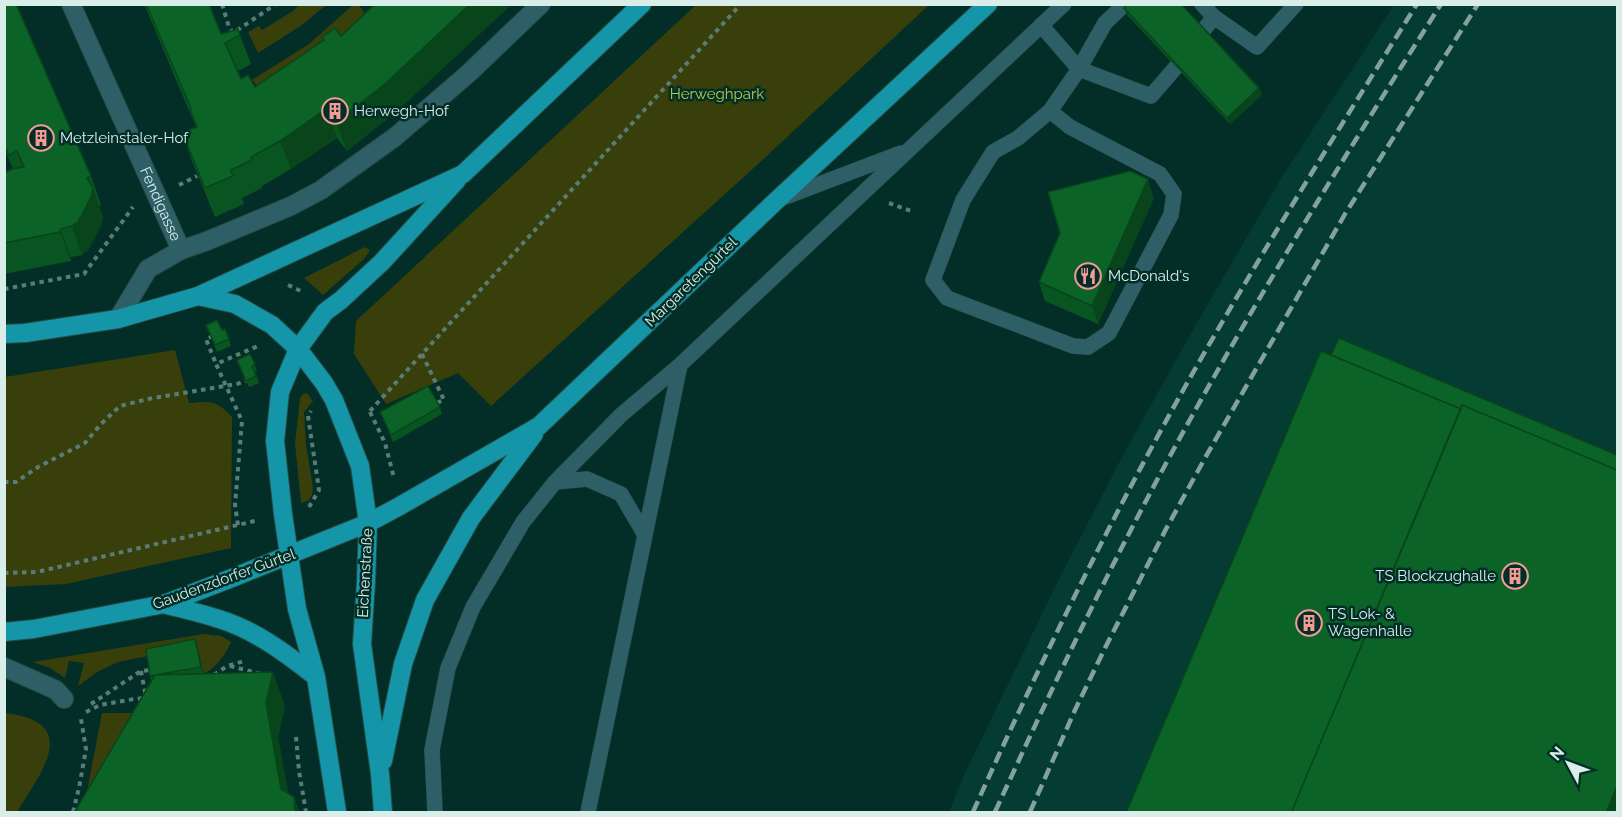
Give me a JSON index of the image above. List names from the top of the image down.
{
  "streets": {
    "main road": ["Margaretengürtel", "Eichenstraße", "Gaudenzdorfer Gürtel"],
    "street": ["Fendigasse"]
  },
  "crossings": [
    ["Margaretengürtel", "Eichenstraße"],
    ["Margaretengürtel", "Gaudenzdorfer Gürtel"],
    ["Eichenstraße", "Gaudenzdorfer Gürtel"]
  ],
  "parks": ["Herweghpark"],
  "places": {
    "building": [
      "Herwegh-Hof",
      "Metzleinstaler-Hof",
      "TS Blockzughalle",
      "TS Lok- & Wagenhalle"
    ],
    "restaurant": ["McDonald's"]
  },
  "north": "top left"
}
